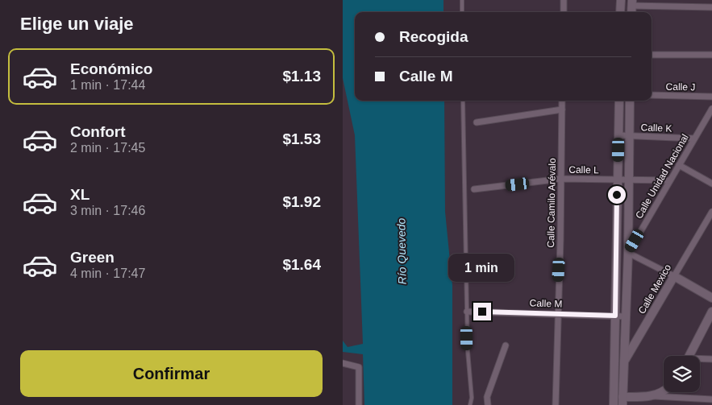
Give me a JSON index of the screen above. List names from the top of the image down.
{
  "streets": {
    "main road": ["Calle Mexico"],
    "street": [
      "Calle J",
      "Calle K",
      "Calle L",
      "Calle Unidad Nacional",
      "Calle Camilo Arévalo",
      "Calle M"
    ]
  },
  "crossings": [
    ["Calle K", "Calle Unidad Nacional"],
    ["Calle L", "Calle Unidad Nacional"],
    ["Calle L", "Calle Camilo Arévalo"],
    ["Calle Camilo Arévalo", "Calle M"]
  ],
  "water": ["Río Quevedo"],
  "page": {
    "heading": "Elige un viaje",
    "banner": ["Recogida", "Calle M"],
    "list": [
      {
        "name": "Económico",
        "note": "1 min · 17:44",
        "value": "$1.13"
      },
      {
        "name": "Confort",
        "note": "2 min · 17:45",
        "value": "$1.53"
      },
      {
        "name": "XL",
        "note": "3 min · 17:46",
        "value": "$1.92"
      },
      {
        "name": "Green",
        "note": "4 min · 17:47",
        "value": "$1.64"
      }
    ],
    "bubble": "1 min",
    "buttons": "Confirmar"
  }
}
